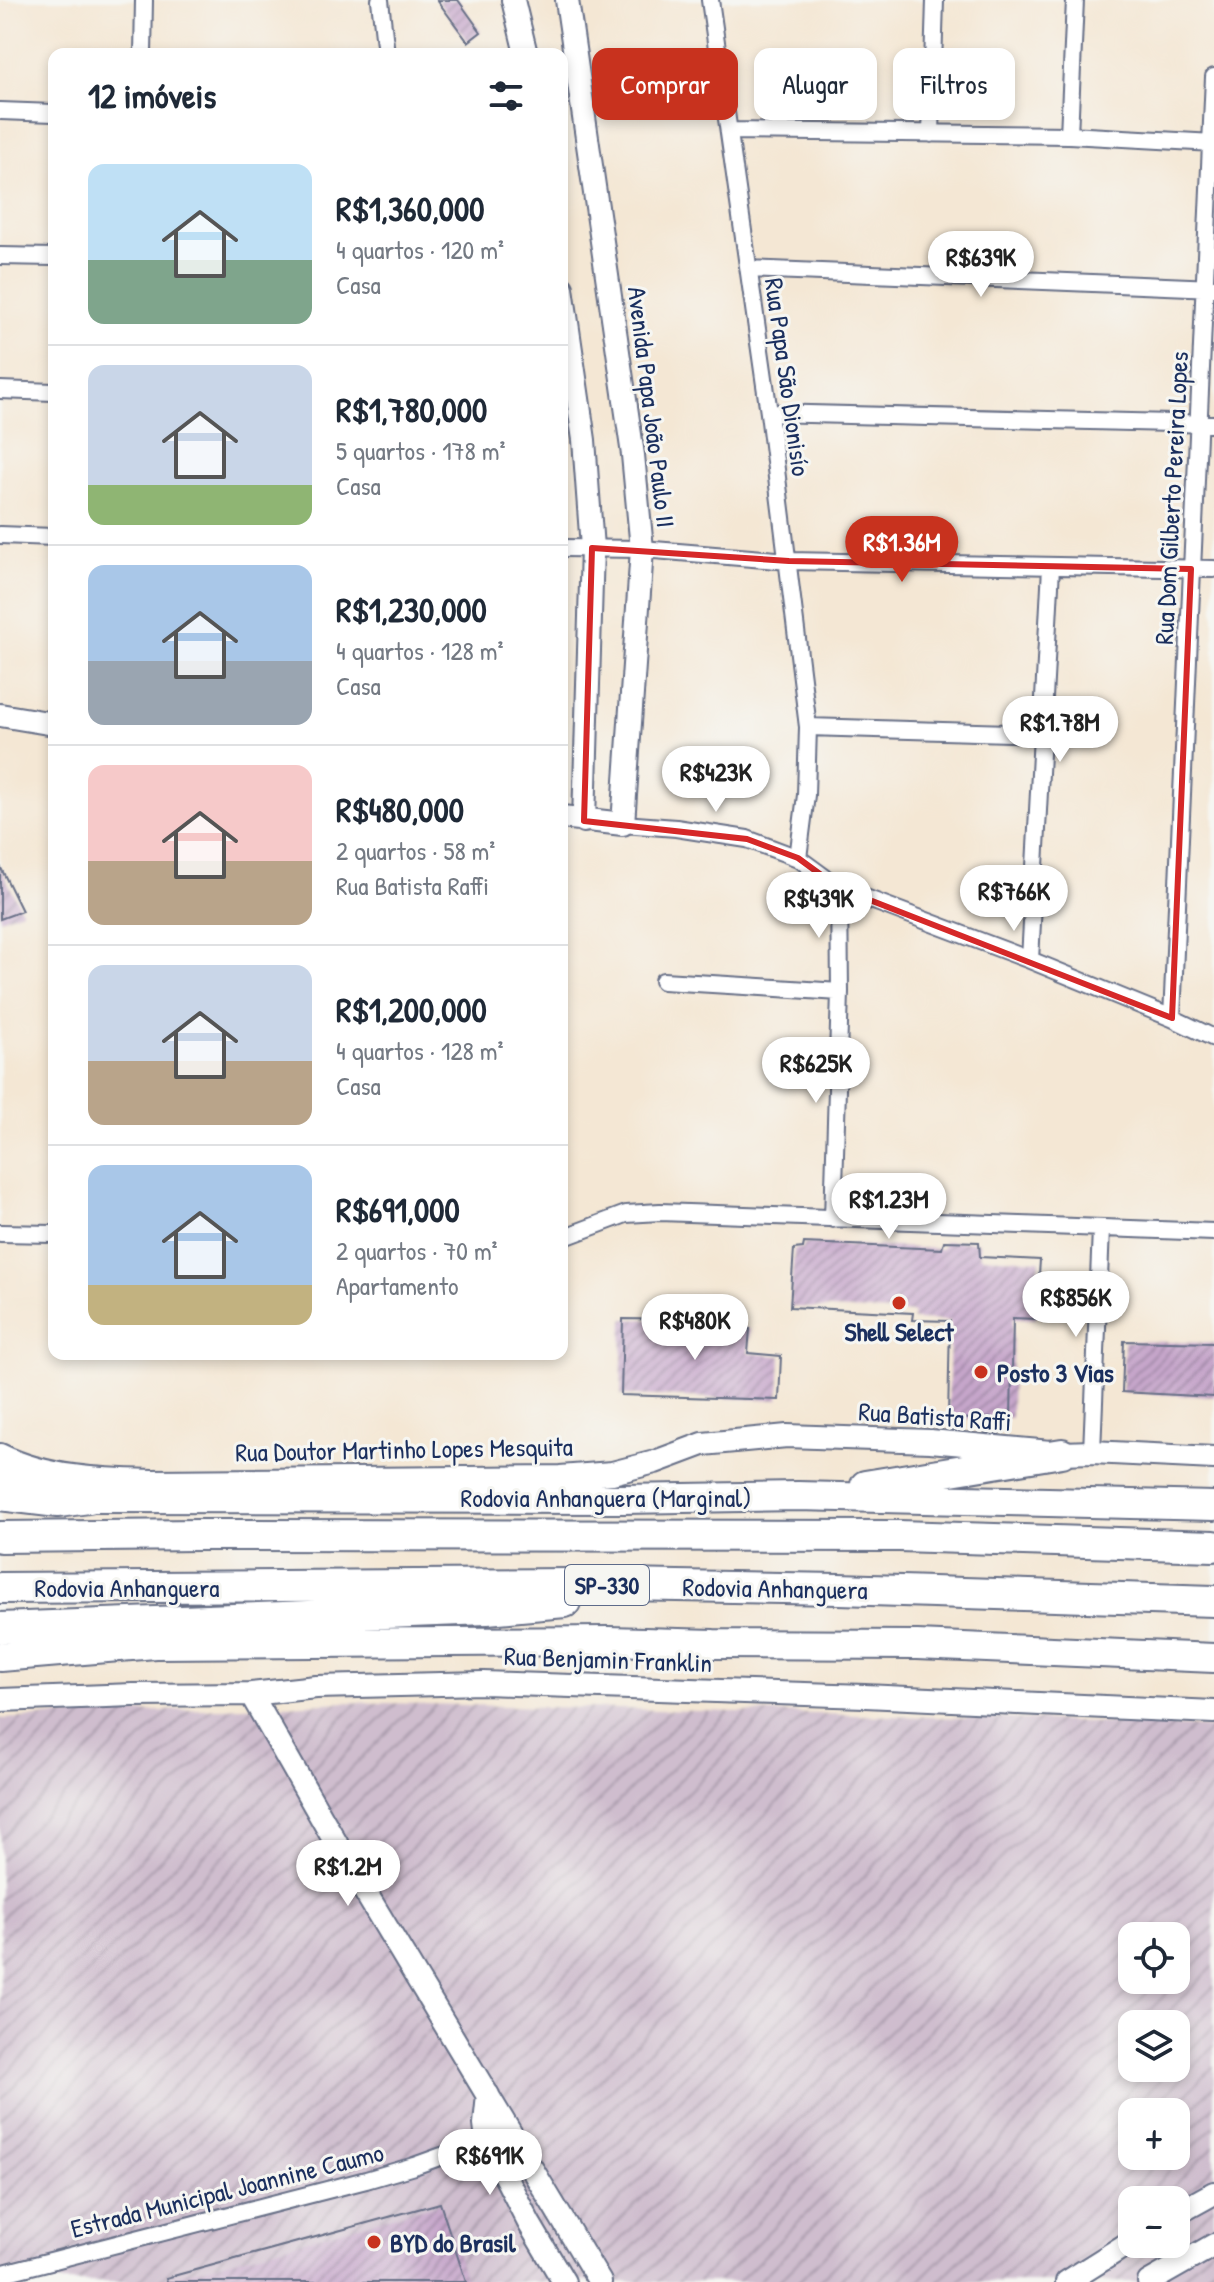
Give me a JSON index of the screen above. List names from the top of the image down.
{
  "streets": {
    "highway": ["Rodovia Anhanguera (Marginal)", "SP-330", "Rodovia Anhanguera"],
    "street": [
      "Rua Papa São Dionisío",
      "Avenida Papa João Paulo II",
      "Rua Dom Gilberto Pereira Lopes",
      "Rua Batista Raffi",
      "Rua Doutor Martinho Lopes Mesquita",
      "Rua Benjamin Franklin",
      "Estrada Municipal Joannine Caumo"
    ]
  },
  "crossings": [
    ["Rua Batista Raffi", "Rua Doutor Martinho Lopes Mesquita"]
  ],
  "places": ["Shell Select", "Posto 3 Vias", "BYD do Brasil"],
  "page": {
    "chip": ["Comprar", "Alugar", "Filtros"],
    "heading": "12 imóveis",
    "list": [
      {
        "name": "R$1,360,000",
        "note": "4 quartos · 120 m² · Casa"
      },
      {
        "name": "R$1,780,000",
        "note": "5 quartos · 178 m² · Casa"
      },
      {
        "name": "R$1,230,000",
        "note": "4 quartos · 128 m² · Casa"
      },
      {
        "name": "R$480,000",
        "note": "2 quartos · 58 m² · Rua Batista Raffi"
      },
      {
        "name": "R$1,200,000",
        "note": "4 quartos · 128 m² · Casa"
      },
      {
        "name": "R$691,000",
        "note": "2 quartos · 70 m² · Apartamento"
      }
    ],
    "price": [
      "R$639K",
      "R$1.36M",
      "R$1.78M",
      "R$423K",
      "R$766K",
      "R$439K",
      "R$625K",
      "R$1.23M",
      "R$856K",
      "R$480K",
      "R$1.2M",
      "R$691K"
    ],
    "map_buttons": ["+", "−"]
  }
}
